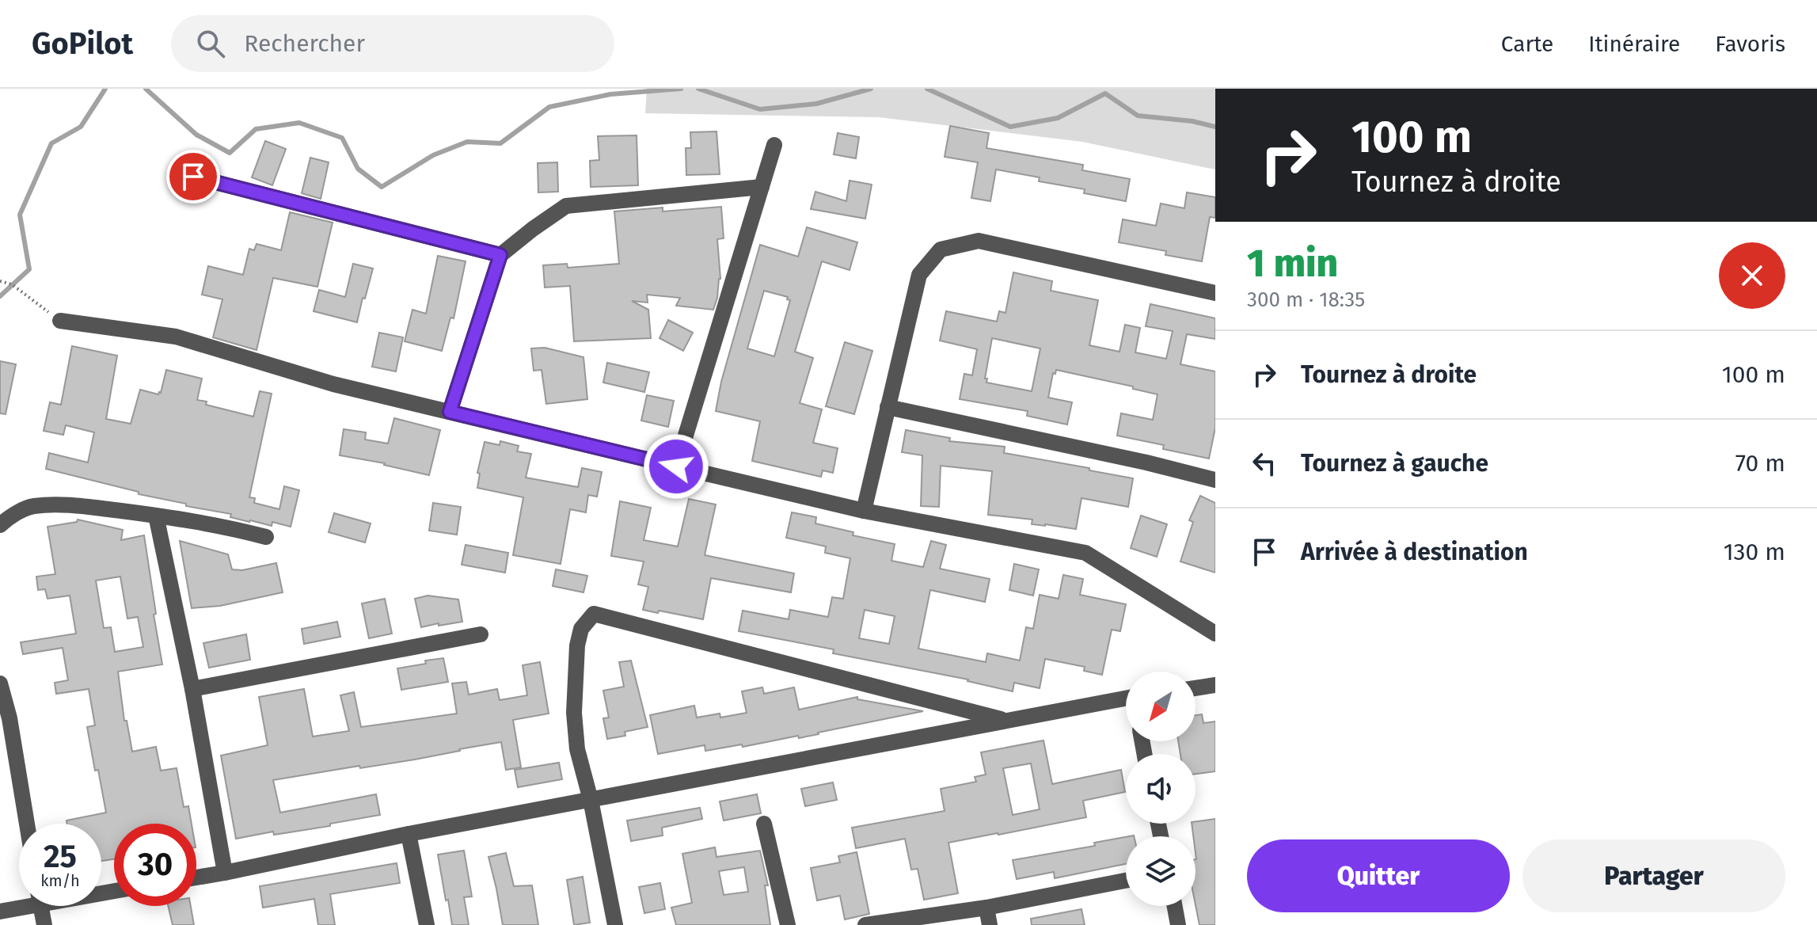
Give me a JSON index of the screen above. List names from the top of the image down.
{
  "north": "bottom left",
  "page": {
    "header": "GoPilot",
    "search": "Rechercher",
    "nav": ["Carte", "Itinéraire", "Favoris"],
    "turn": ["100 m", "Tournez à droite"],
    "heading": ["1 min", "300 m · 18:35"],
    "list": [
      {
        "name": "Tournez à droite",
        "value": "100 m"
      },
      {
        "name": "Tournez à gauche",
        "value": "70 m"
      },
      {
        "name": "Arrivée à destination",
        "value": "130 m"
      }
    ],
    "speed": "25 km/h",
    "limit": "30",
    "buttons": ["Quitter", "Partager"]
  }
}
